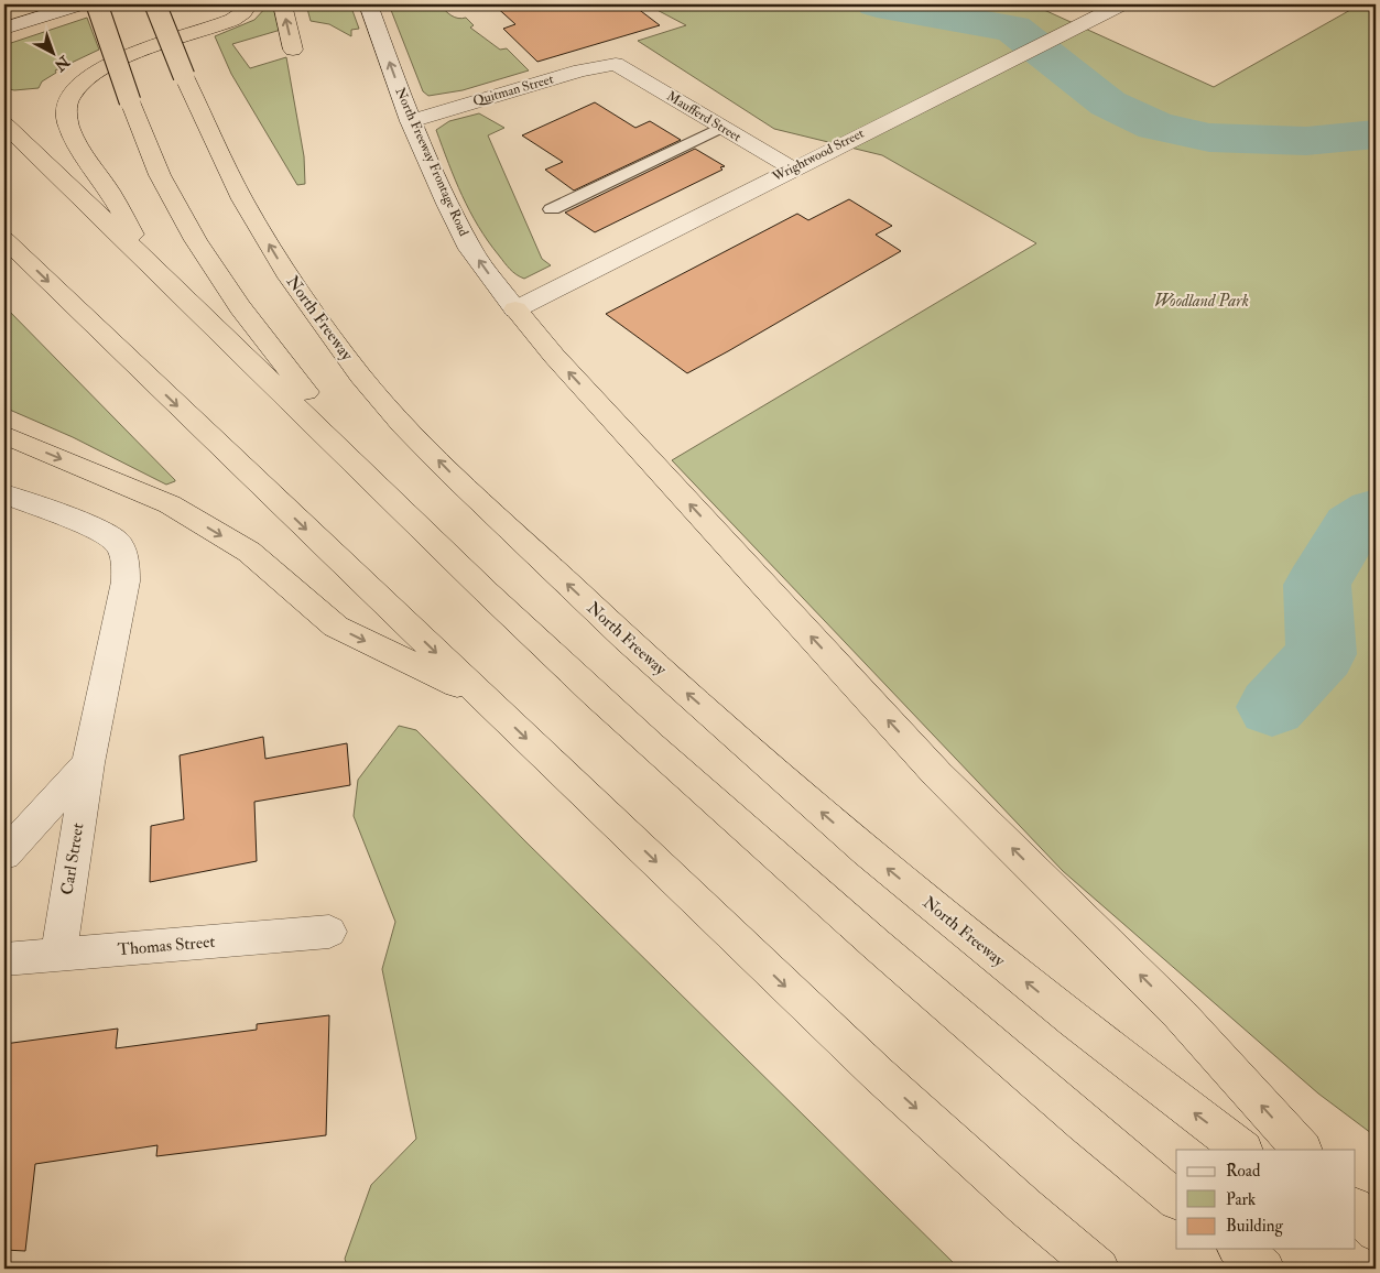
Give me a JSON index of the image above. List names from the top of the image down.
{
  "streets": {
    "highway": ["North Freeway"],
    "street": [
      "Quitman Street",
      "Maufferd Street",
      "Wrightwood Street",
      "North Freeway Frontage Road",
      "Carl Street",
      "Thomas Street"
    ]
  },
  "crossings": [
    ["Quitman Street", "Maufferd Street"],
    ["Quitman Street", "North Freeway Frontage Road"],
    ["Maufferd Street", "Wrightwood Street"],
    ["Wrightwood Street", "North Freeway Frontage Road"],
    ["Carl Street", "Thomas Street"]
  ],
  "one_way": ["North Freeway Frontage Road"],
  "parks": ["Woodland Park"],
  "legend": ["Road", "Park", "Building"],
  "north": "bottom right"
}
